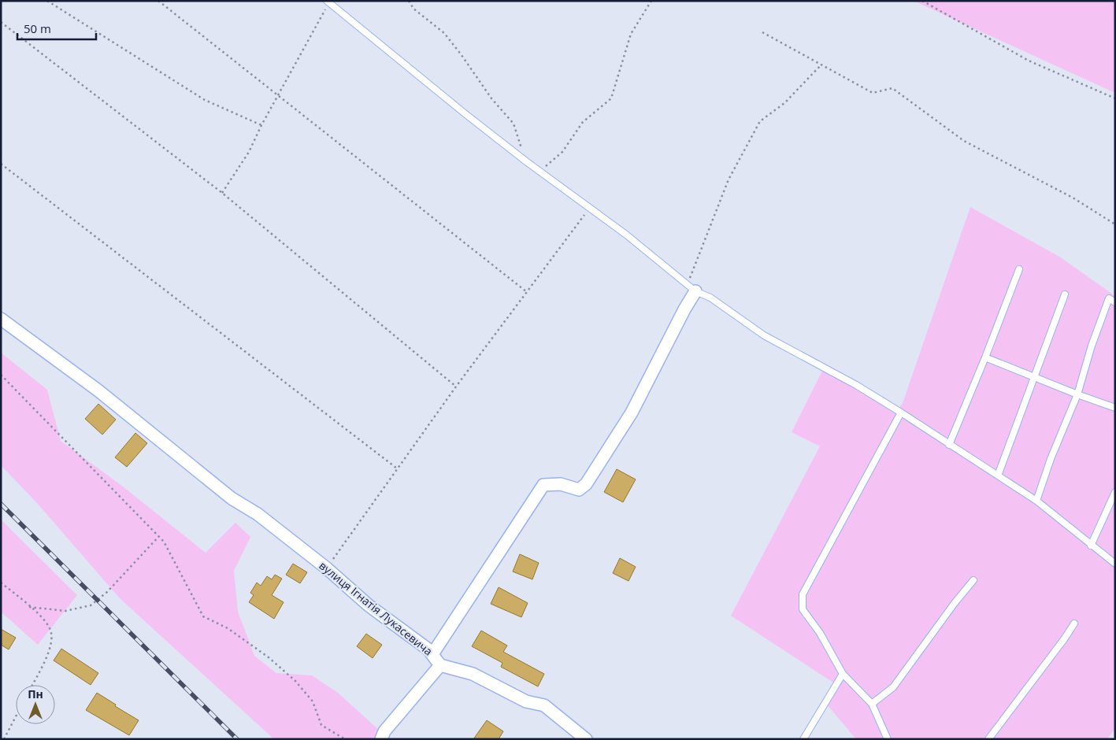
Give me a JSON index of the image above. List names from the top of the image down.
{
  "streets": {
    "street": ["вулиця Ігнатія Лукасевича"]
  },
  "scale_bar": "50 m",
  "north": "top"
}
